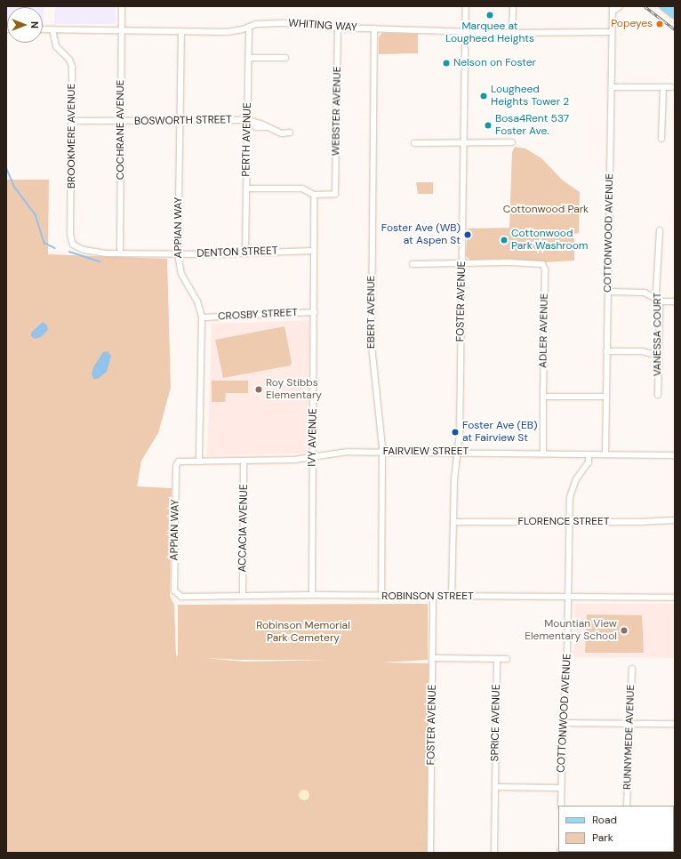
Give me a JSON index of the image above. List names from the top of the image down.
{
  "streets": {
    "street": [
      "WHITING WAY",
      "WEBSTER AVENUE",
      "BOSWORTH STREET",
      "COCHRANE AVENUE",
      "BROOKMERE AVENUE",
      "PERTH AVENUE",
      "APPIAN WAY",
      "COTTONWOOD AVENUE",
      "DENTON STREET",
      "FOSTER AVENUE",
      "EBERT AVENUE",
      "CROSBY STREET",
      "ADLER AVENUE",
      "VANESSA COURT",
      "IVY AVENUE",
      "FAIRVIEW STREET",
      "FLORENCE STREET",
      "ACCACIA AVENUE",
      "ROBINSON STREET",
      "SPRICE AVENUE",
      "RUNNYMEDE AVENUE"
    ]
  },
  "crossings": [
    ["WHITING WAY", "WEBSTER AVENUE"],
    ["WHITING WAY", "COCHRANE AVENUE"],
    ["WHITING WAY", "BROOKMERE AVENUE"],
    ["WHITING WAY", "PERTH AVENUE"],
    ["WHITING WAY", "APPIAN WAY"],
    ["WHITING WAY", "COTTONWOOD AVENUE"],
    ["WHITING WAY", "FOSTER AVENUE"],
    ["WHITING WAY", "EBERT AVENUE"],
    ["WEBSTER AVENUE", "IVY AVENUE"],
    ["BOSWORTH STREET", "COCHRANE AVENUE"],
    ["BOSWORTH STREET", "BROOKMERE AVENUE"],
    ["BOSWORTH STREET", "PERTH AVENUE"],
    ["BOSWORTH STREET", "APPIAN WAY"],
    ["COCHRANE AVENUE", "DENTON STREET"],
    ["BROOKMERE AVENUE", "DENTON STREET"],
    ["PERTH AVENUE", "DENTON STREET"],
    ["APPIAN WAY", "DENTON STREET"],
    ["APPIAN WAY", "CROSBY STREET"],
    ["APPIAN WAY", "FAIRVIEW STREET"],
    ["APPIAN WAY", "ROBINSON STREET"],
    ["COTTONWOOD AVENUE", "FAIRVIEW STREET"],
    ["COTTONWOOD AVENUE", "FLORENCE STREET"],
    ["COTTONWOOD AVENUE", "ROBINSON STREET"],
    ["DENTON STREET", "IVY AVENUE"],
    ["FOSTER AVENUE", "ADLER AVENUE"],
    ["FOSTER AVENUE", "FAIRVIEW STREET"],
    ["FOSTER AVENUE", "FLORENCE STREET"],
    ["FOSTER AVENUE", "ROBINSON STREET"],
    ["EBERT AVENUE", "FAIRVIEW STREET"],
    ["EBERT AVENUE", "ROBINSON STREET"],
    ["CROSBY STREET", "IVY AVENUE"],
    ["ADLER AVENUE", "FAIRVIEW STREET"],
    ["IVY AVENUE", "FAIRVIEW STREET"],
    ["IVY AVENUE", "ROBINSON STREET"],
    ["FAIRVIEW STREET", "ACCACIA AVENUE"],
    ["ACCACIA AVENUE", "ROBINSON STREET"]
  ],
  "parks": ["Cottonwood Park", "Robinson Memorial Park Cemetery"],
  "places": [
    "Marquee at Lougheed Heights",
    "Popeyes",
    "Nelson on Foster",
    "Lougheed Heights Tower 2",
    "Bosa4Rent 537 Foster Ave.",
    "Foster Ave (WB) at Aspen St",
    "Cottonwood Park Washroom",
    "Roy Stibbs Elementary",
    "Foster Ave (EB) at Fairview St",
    "Mountian View Elementary School"
  ],
  "legend": ["Road", "Park"],
  "north": "right"
}
